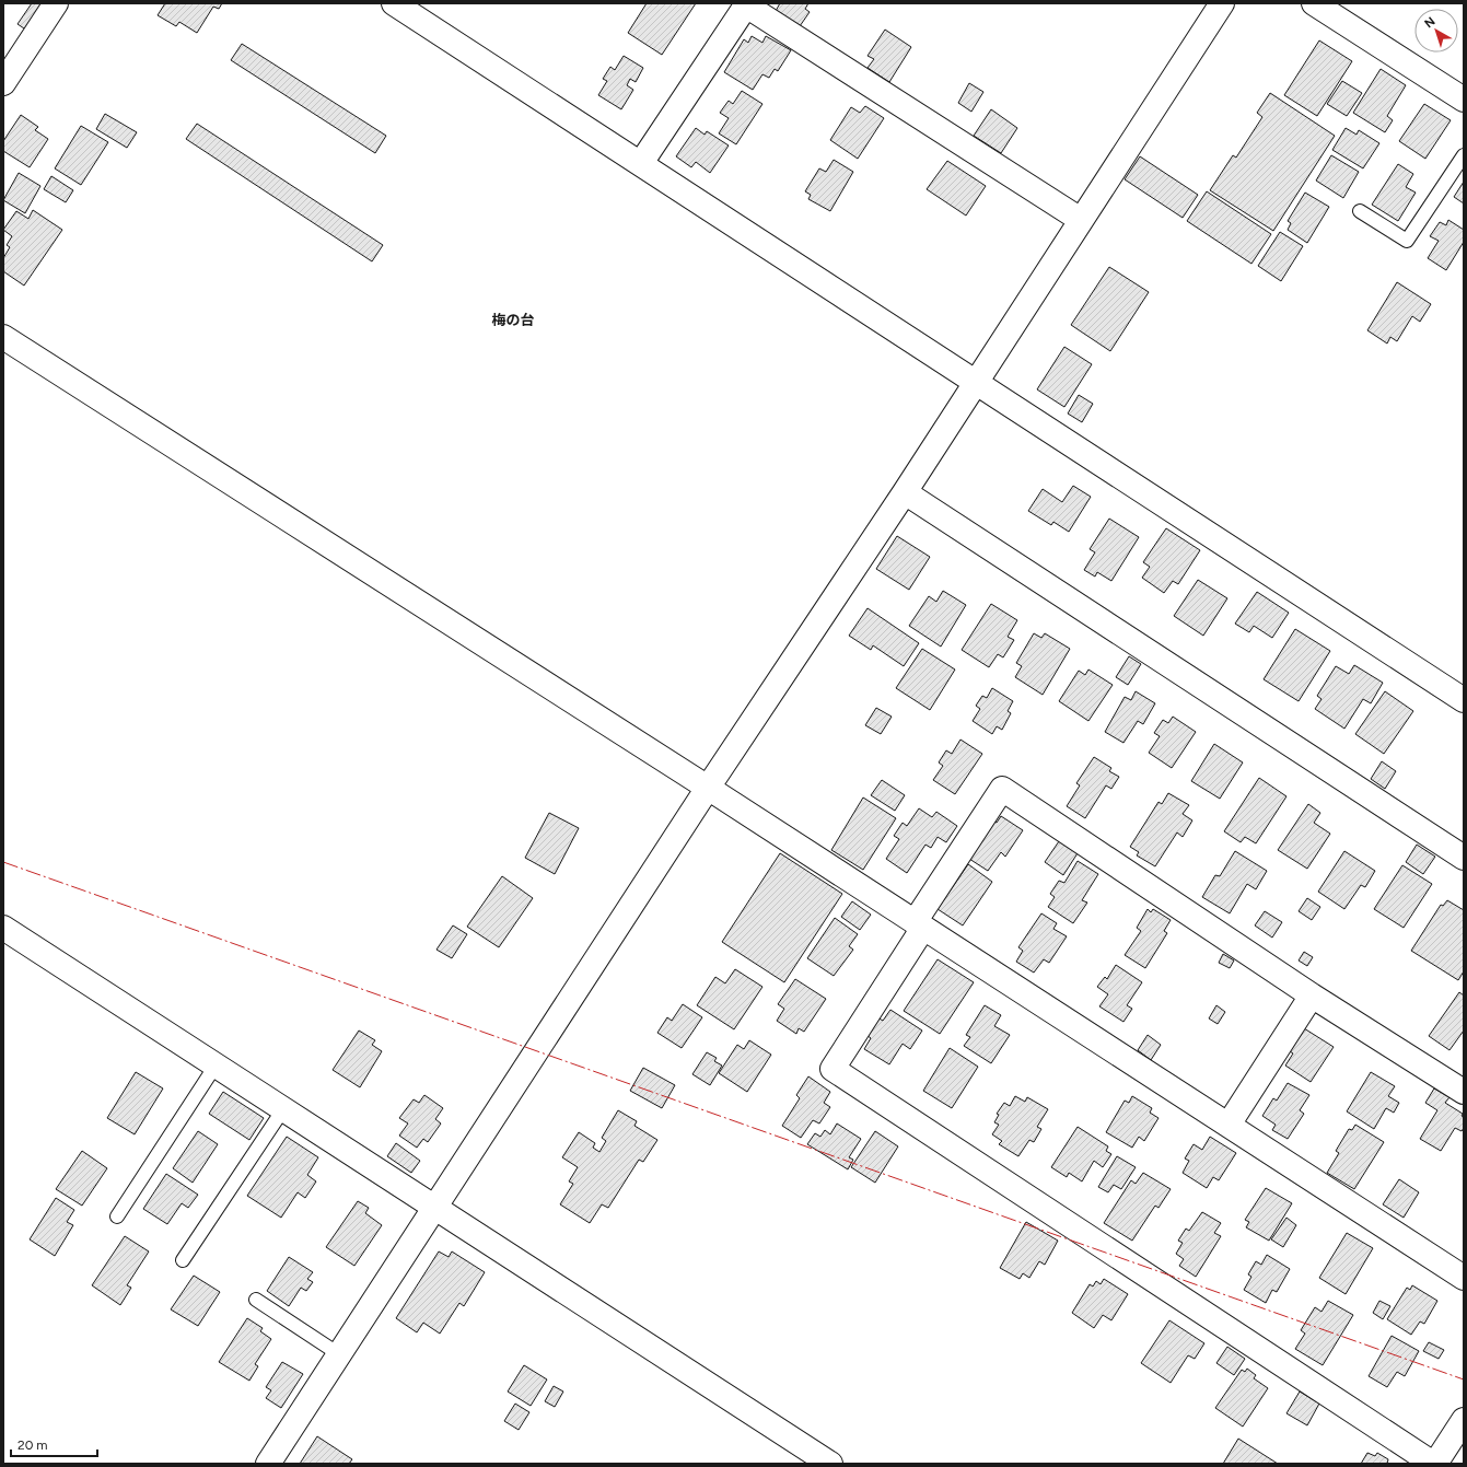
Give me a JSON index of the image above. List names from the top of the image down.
{
  "districts": ["梅の台"],
  "scale_bar": "20 m",
  "north": "top left"
}
